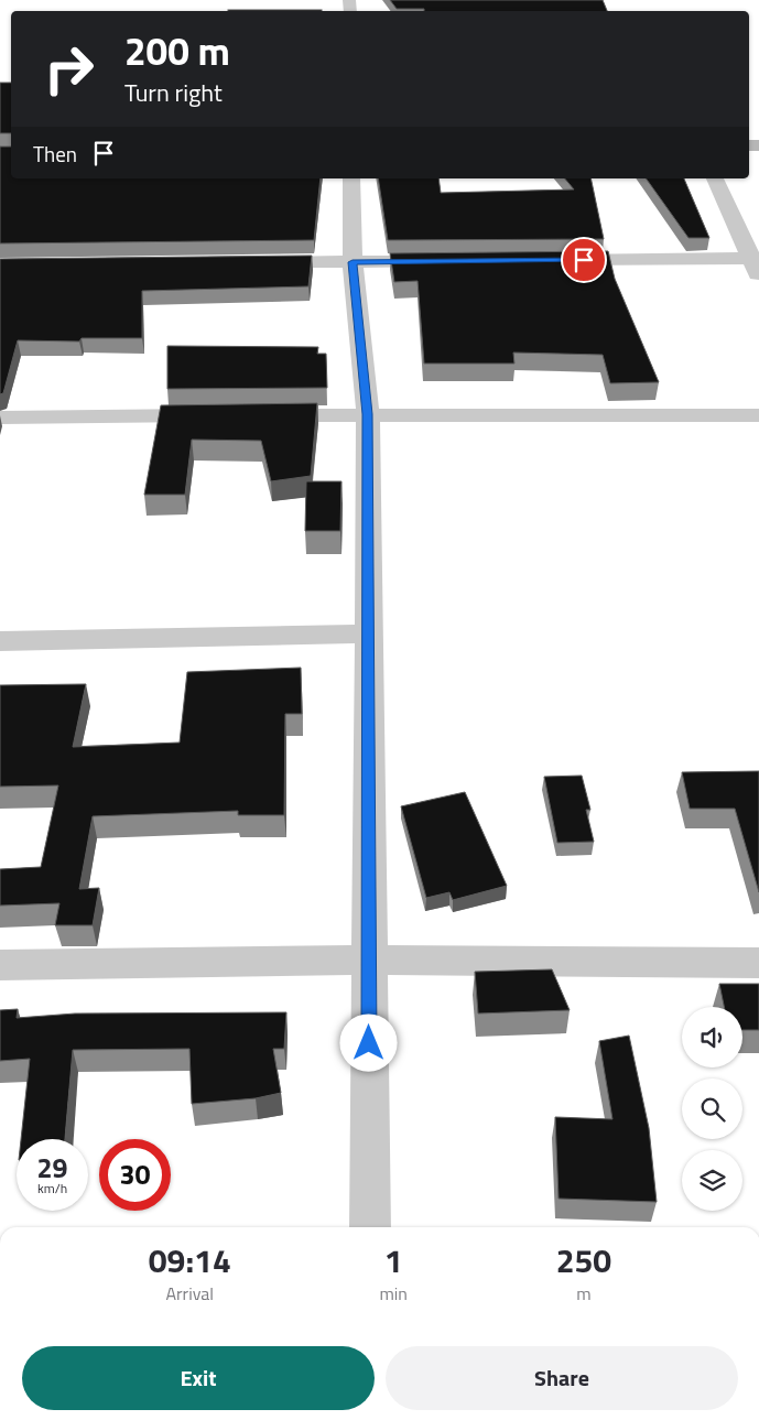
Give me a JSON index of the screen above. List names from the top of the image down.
{
  "page": {
    "turn": ["200 m", "Turn right"],
    "then": "Then",
    "speed": "29 km/h",
    "limit": "30",
    "eta": [
      "09:14",
      "Arrival",
      "1",
      "min",
      "250",
      "m"
    ],
    "buttons": ["Exit", "Share"]
  }
}
